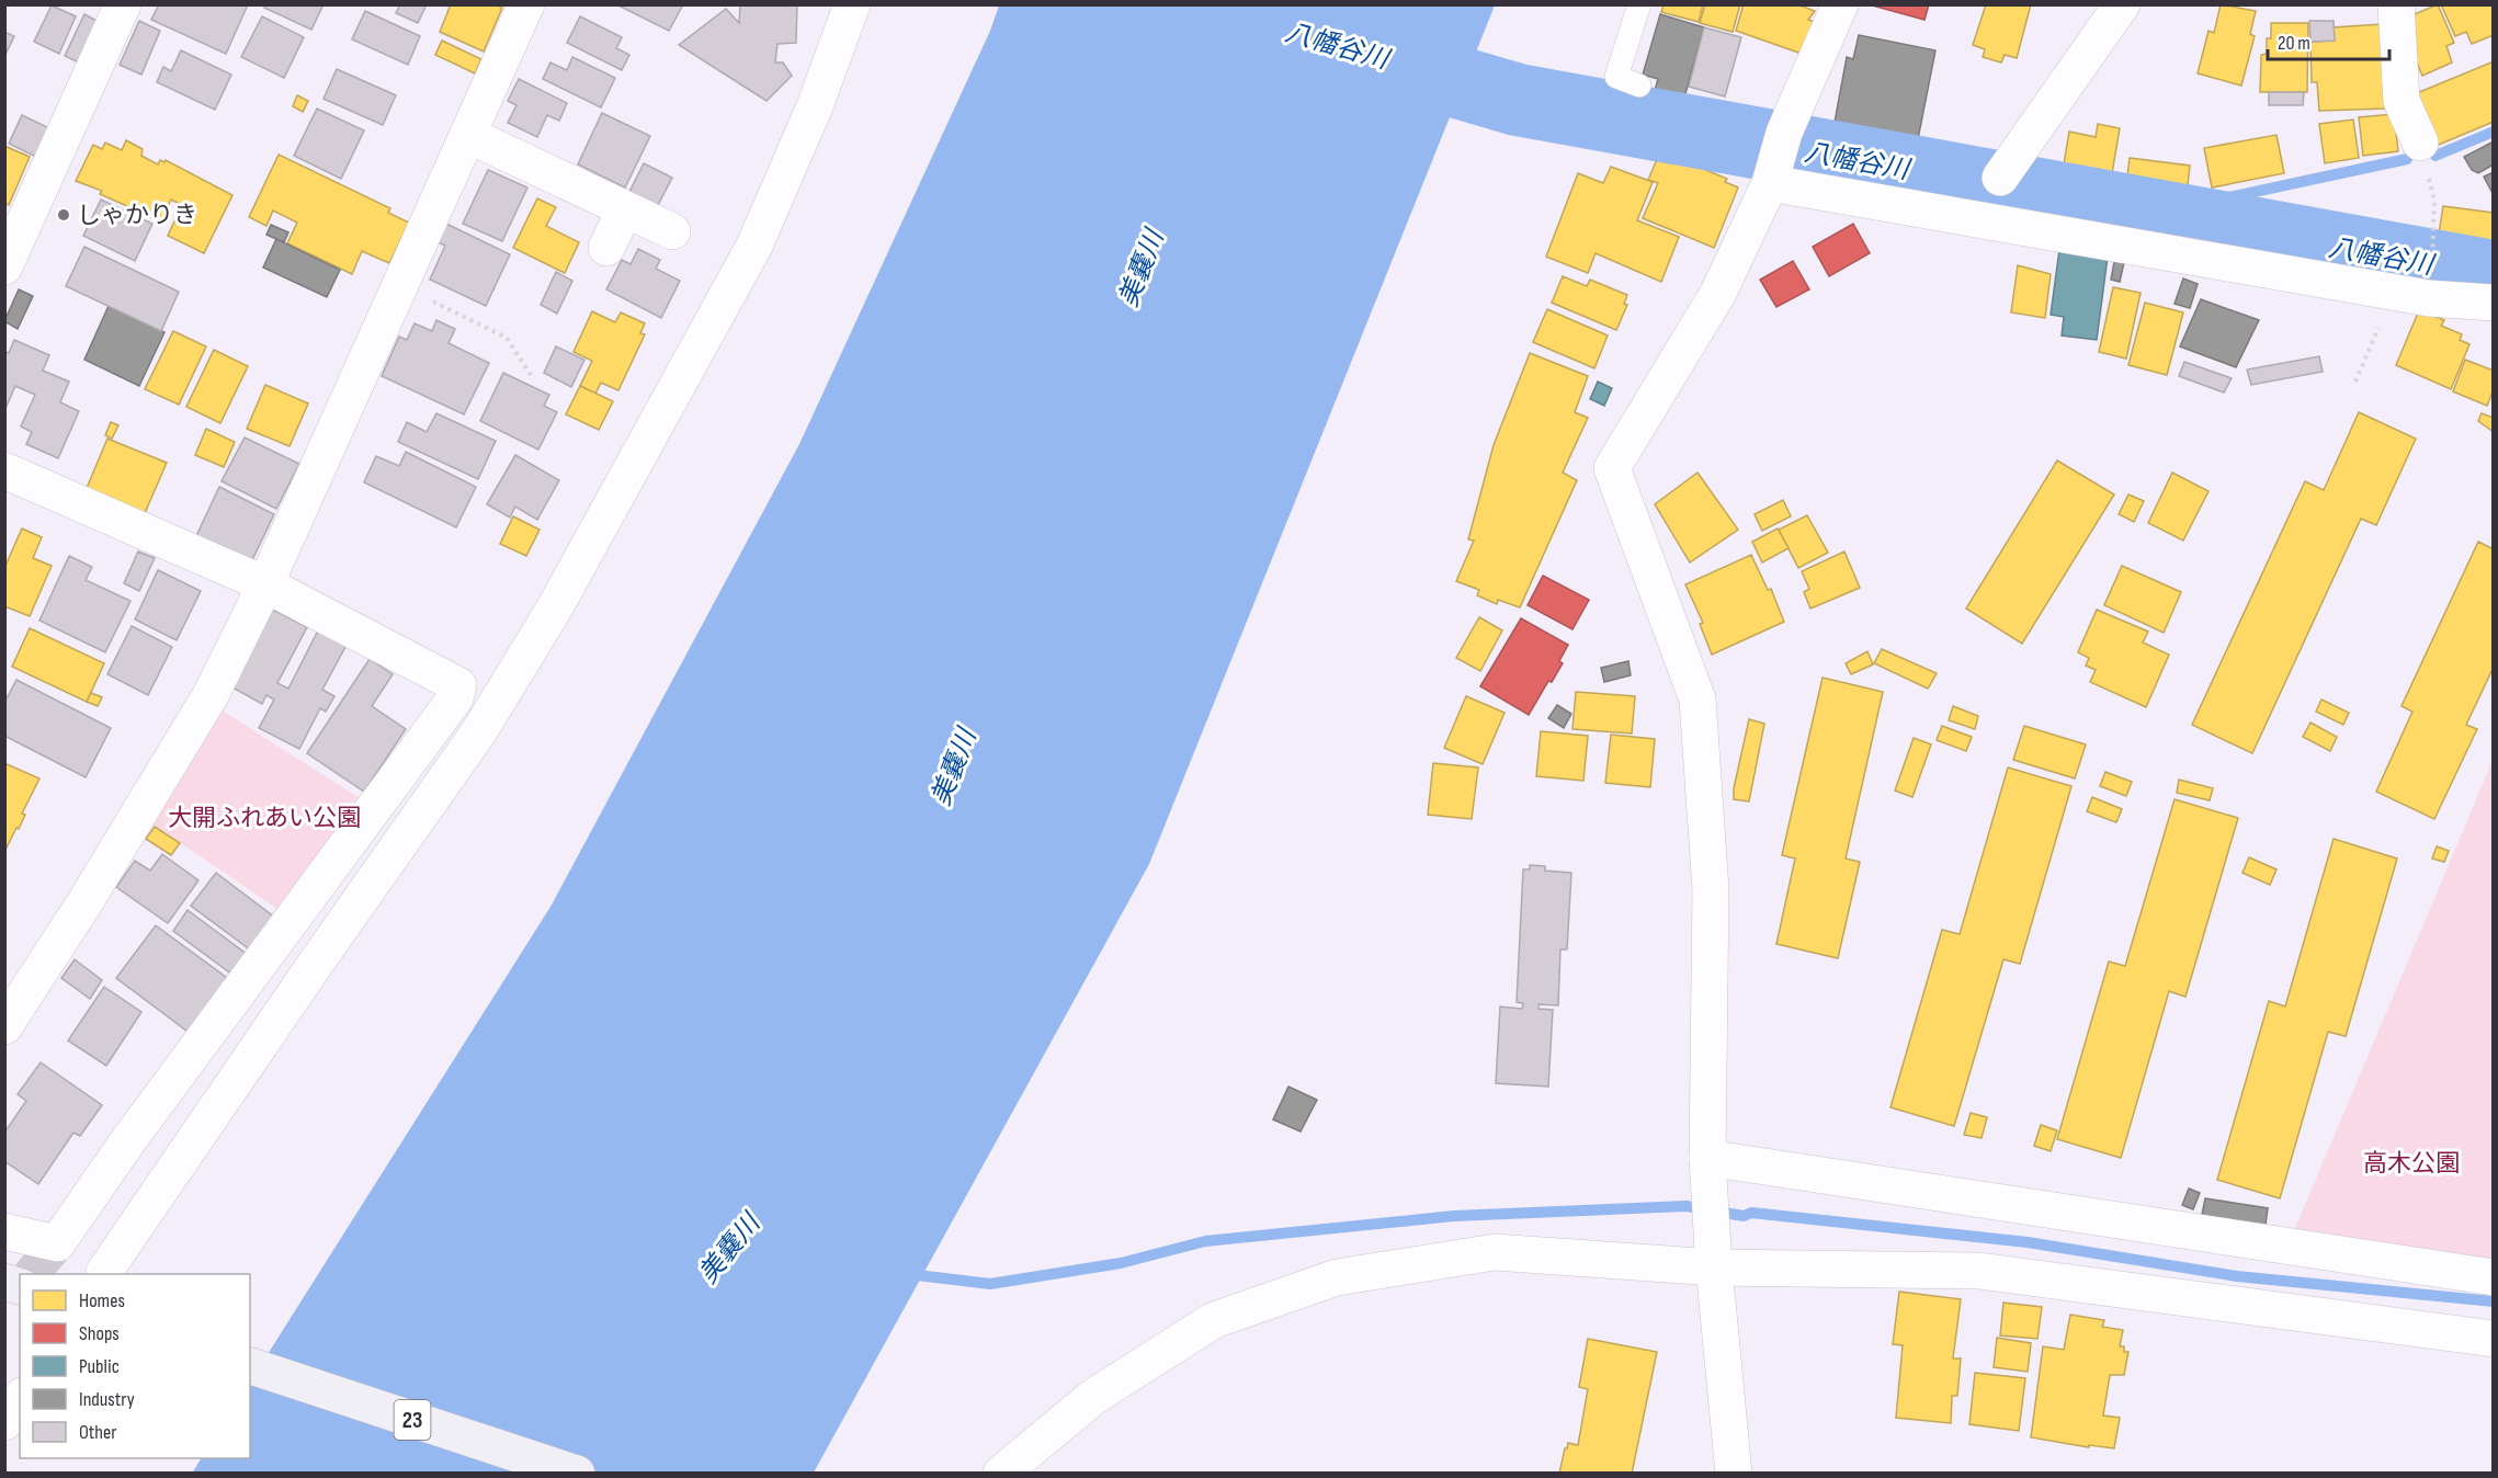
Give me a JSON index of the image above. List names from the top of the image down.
{
  "streets": {
    "main road": ["23"]
  },
  "water": ["八幡谷川", "美嚢川"],
  "parks": ["大開ふれあい公園", "高木公園"],
  "places": ["しゃかりき"],
  "legend": [
    "Homes",
    "Shops",
    "Public",
    "Industry",
    "Other"
  ],
  "scale_bar": "20 m"
}
